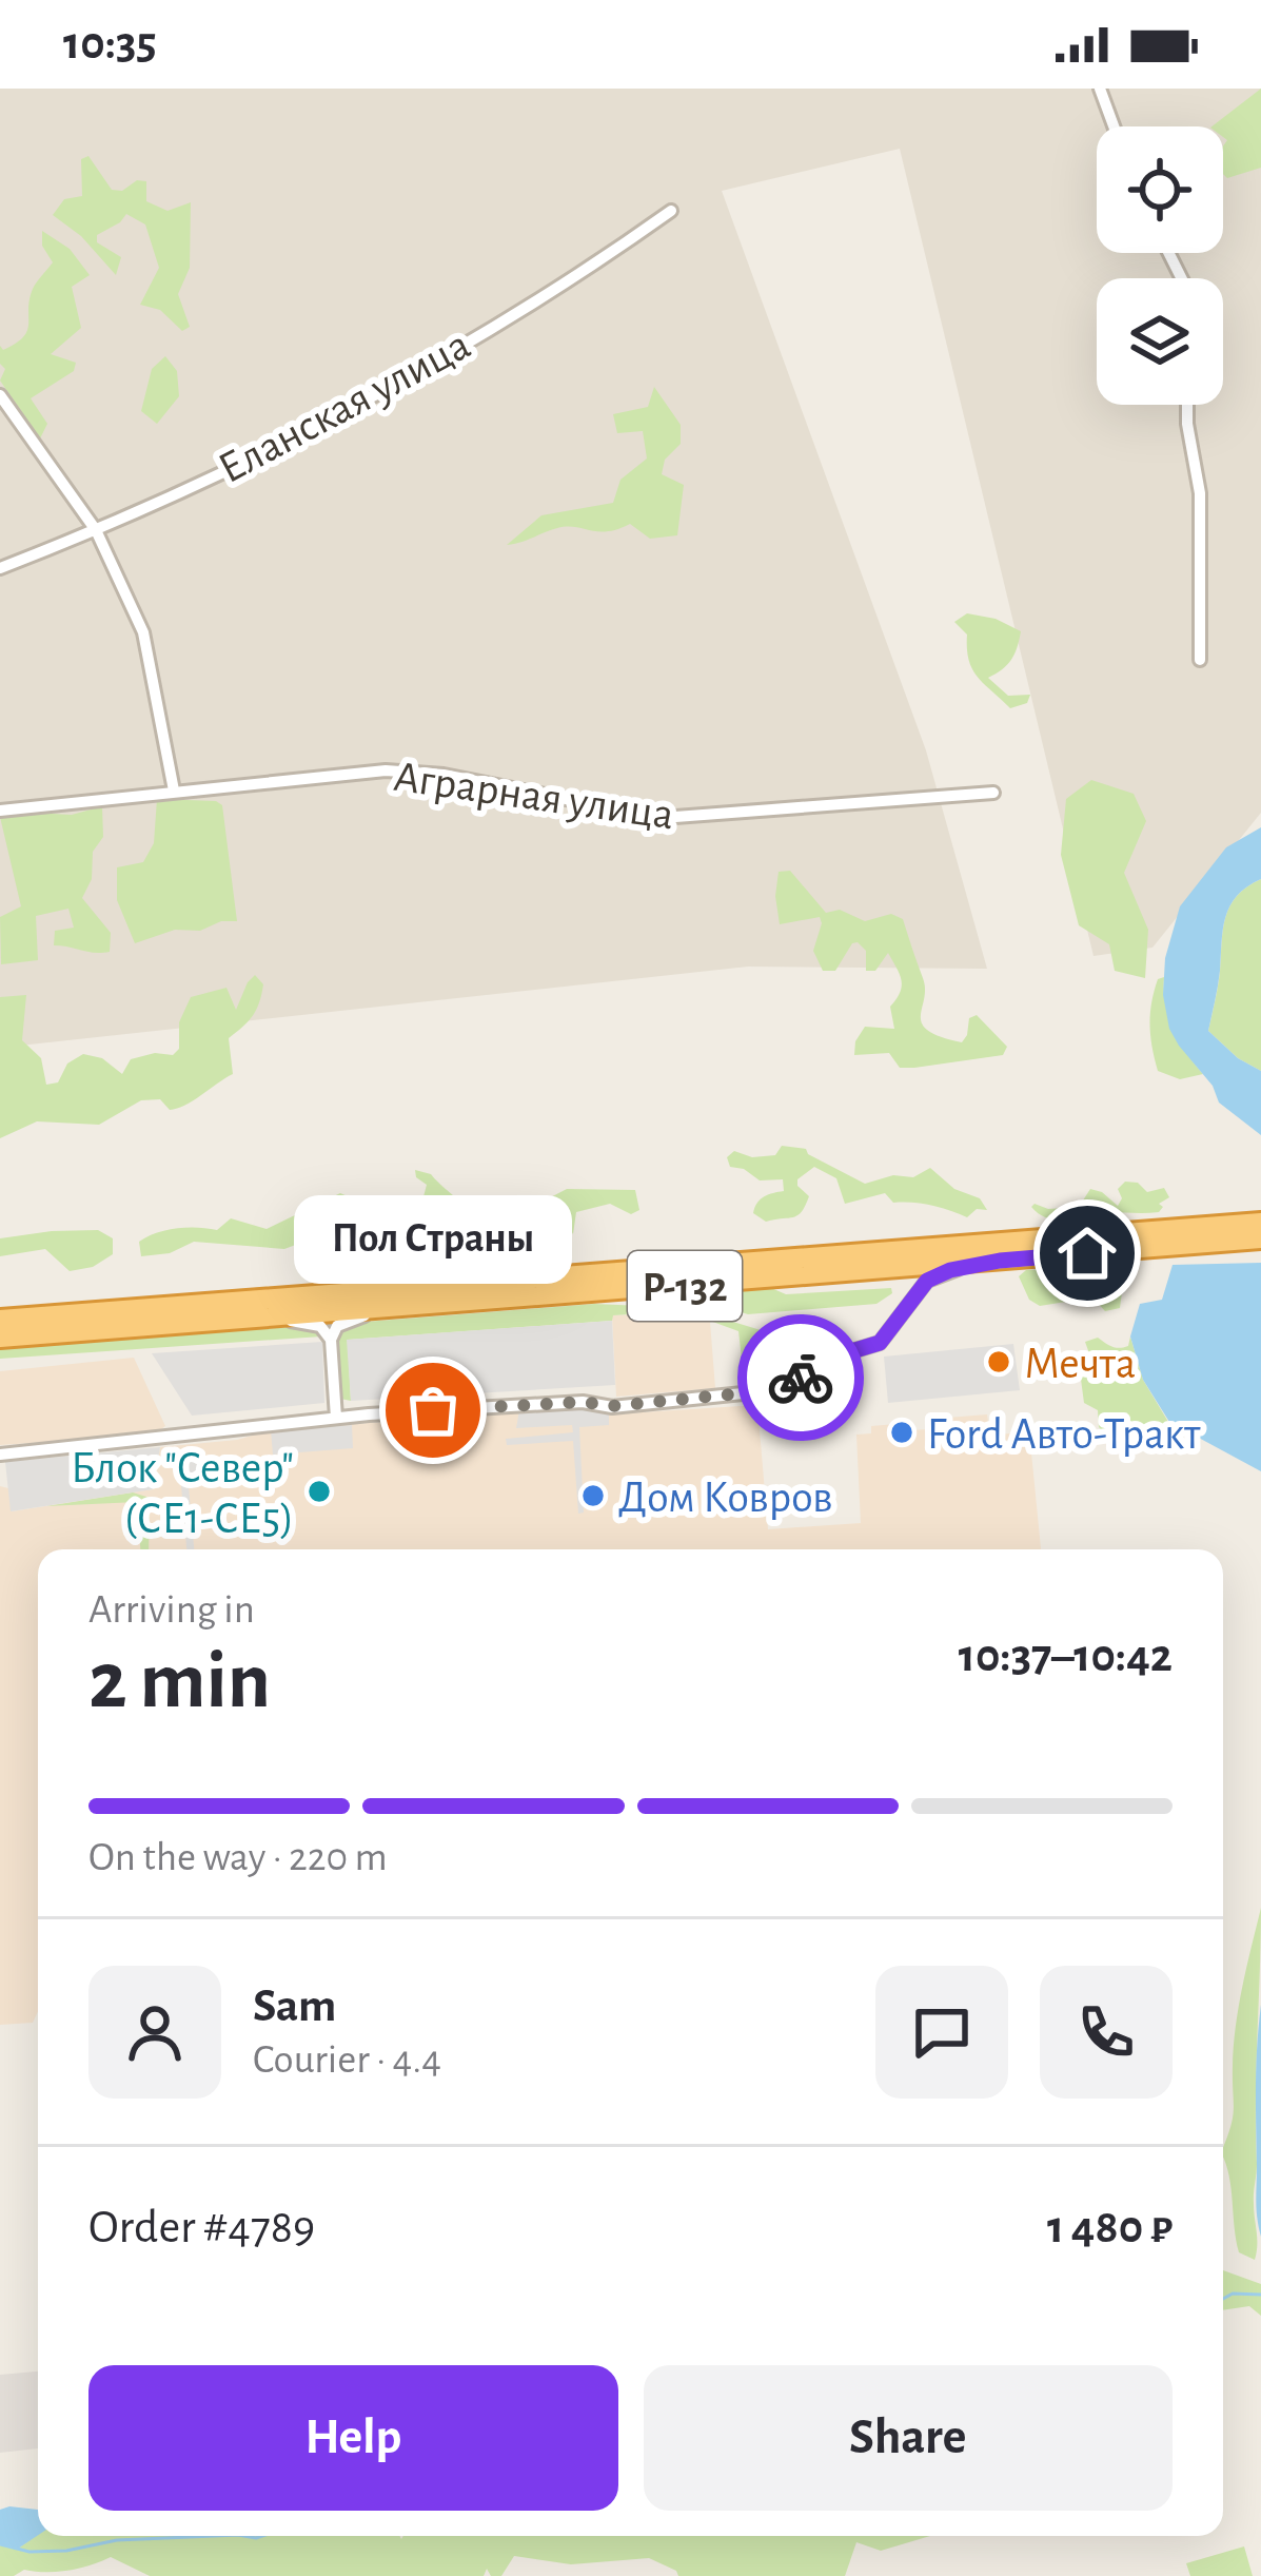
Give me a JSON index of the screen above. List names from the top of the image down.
{
  "streets": {
    "highway": ["Р-132"],
    "street": ["Еланская улица", "Аграрная улица"]
  },
  "places": [
    "Мечта",
    "Пол Страны",
    "Ford Авто-Тракт",
    "Блок \"Север\" (СЕ1-СЕ5)",
    "Дом Ковров"
  ],
  "page": {
    "status": "10:35",
    "bubble": "Пол Страны",
    "heading": ["2 min", "Arriving in", "10:37–10:42"],
    "panel": [
      "Sam",
      "Courier · 4.4",
      "Order #4789",
      "1 480 ₽"
    ],
    "bar": "On the way · 220 m",
    "buttons": ["Help", "Share"]
  }
}
